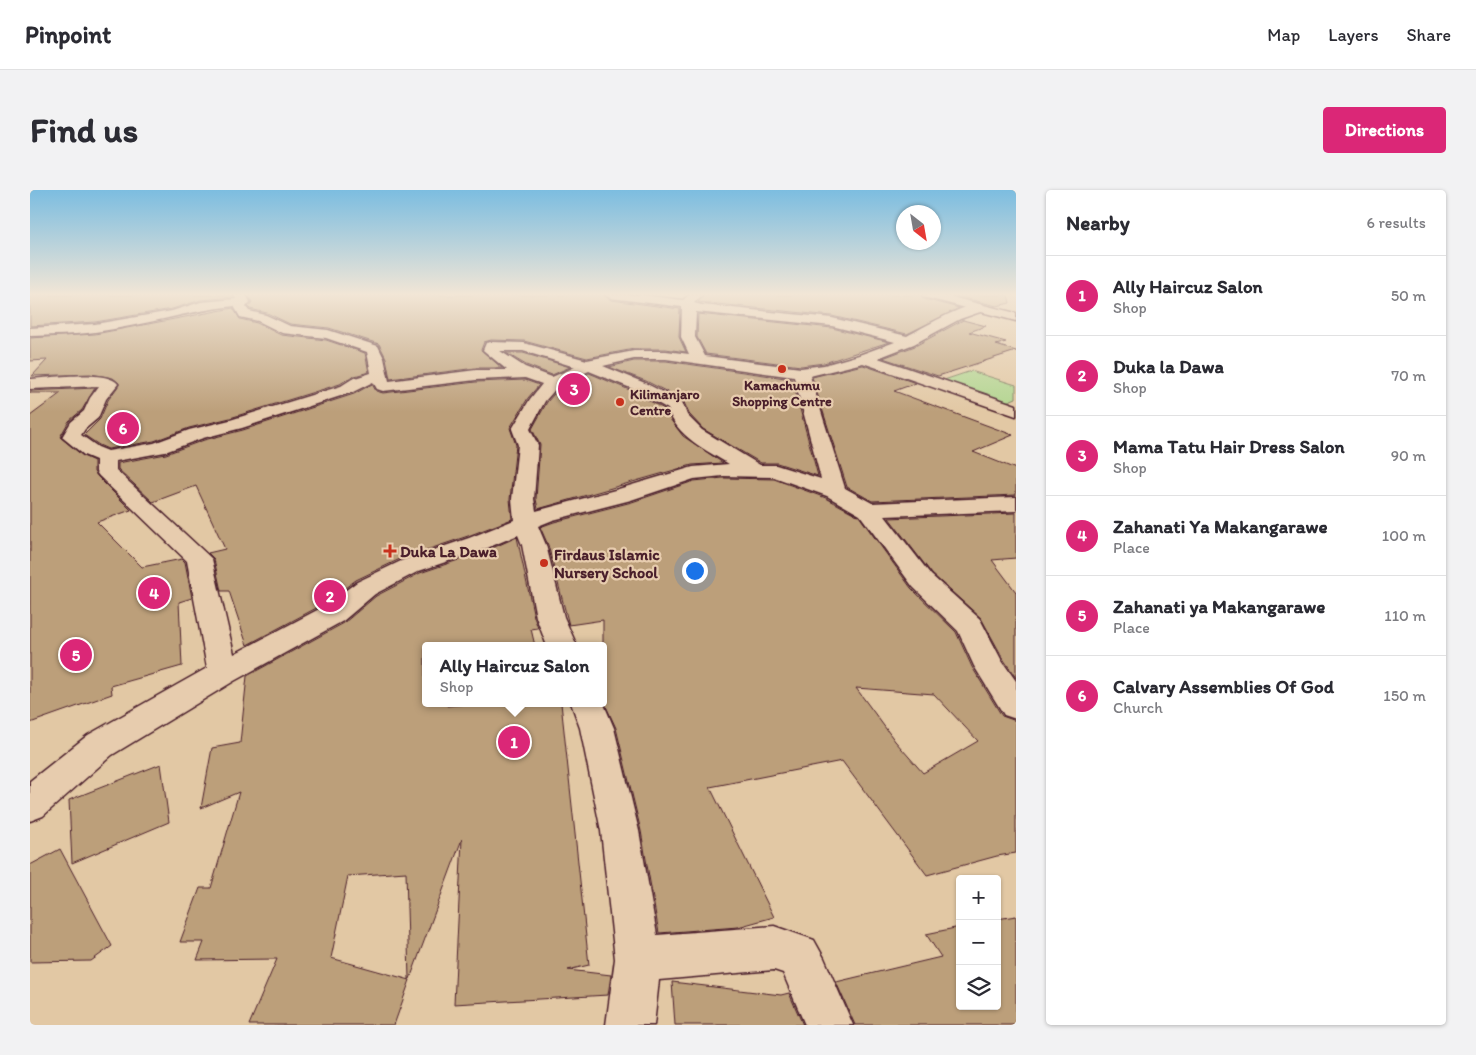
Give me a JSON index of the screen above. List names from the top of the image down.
{
  "places": {
    "other": ["Kamachumu Shopping Centre", "Kilimanjaro Centre", "Firdaus Islamic Nursery School"],
    "health": ["Duka La Dawa"]
  },
  "north": "bottom right",
  "page": {
    "header": "Pinpoint",
    "nav": ["Map", "Layers", "Share"],
    "buttons": "Directions",
    "title": "Find us",
    "heading": ["Nearby", "6 results"],
    "list": [
      {
        "mark": "1",
        "name": "Ally Haircuz Salon",
        "note": "Shop",
        "value": "50 m"
      },
      {
        "mark": "2",
        "name": "Duka la Dawa",
        "note": "Shop",
        "value": "70 m"
      },
      {
        "mark": "3",
        "name": "Mama Tatu Hair Dress Salon",
        "note": "Shop",
        "value": "90 m"
      },
      {
        "mark": "4",
        "name": "Zahanati Ya Makangarawe",
        "note": "Place",
        "value": "100 m"
      },
      {
        "mark": "5",
        "name": "Zahanati ya Makangarawe",
        "note": "Place",
        "value": "110 m"
      },
      {
        "mark": "6",
        "name": "Calvary Assemblies Of God",
        "note": "Church",
        "value": "150 m"
      }
    ],
    "pins": [
      "3",
      "6",
      "4",
      "2",
      "5",
      "1"
    ],
    "popup": ["Ally Haircuz Salon", "Shop"],
    "map_buttons": ["+", "−"]
  }
}
